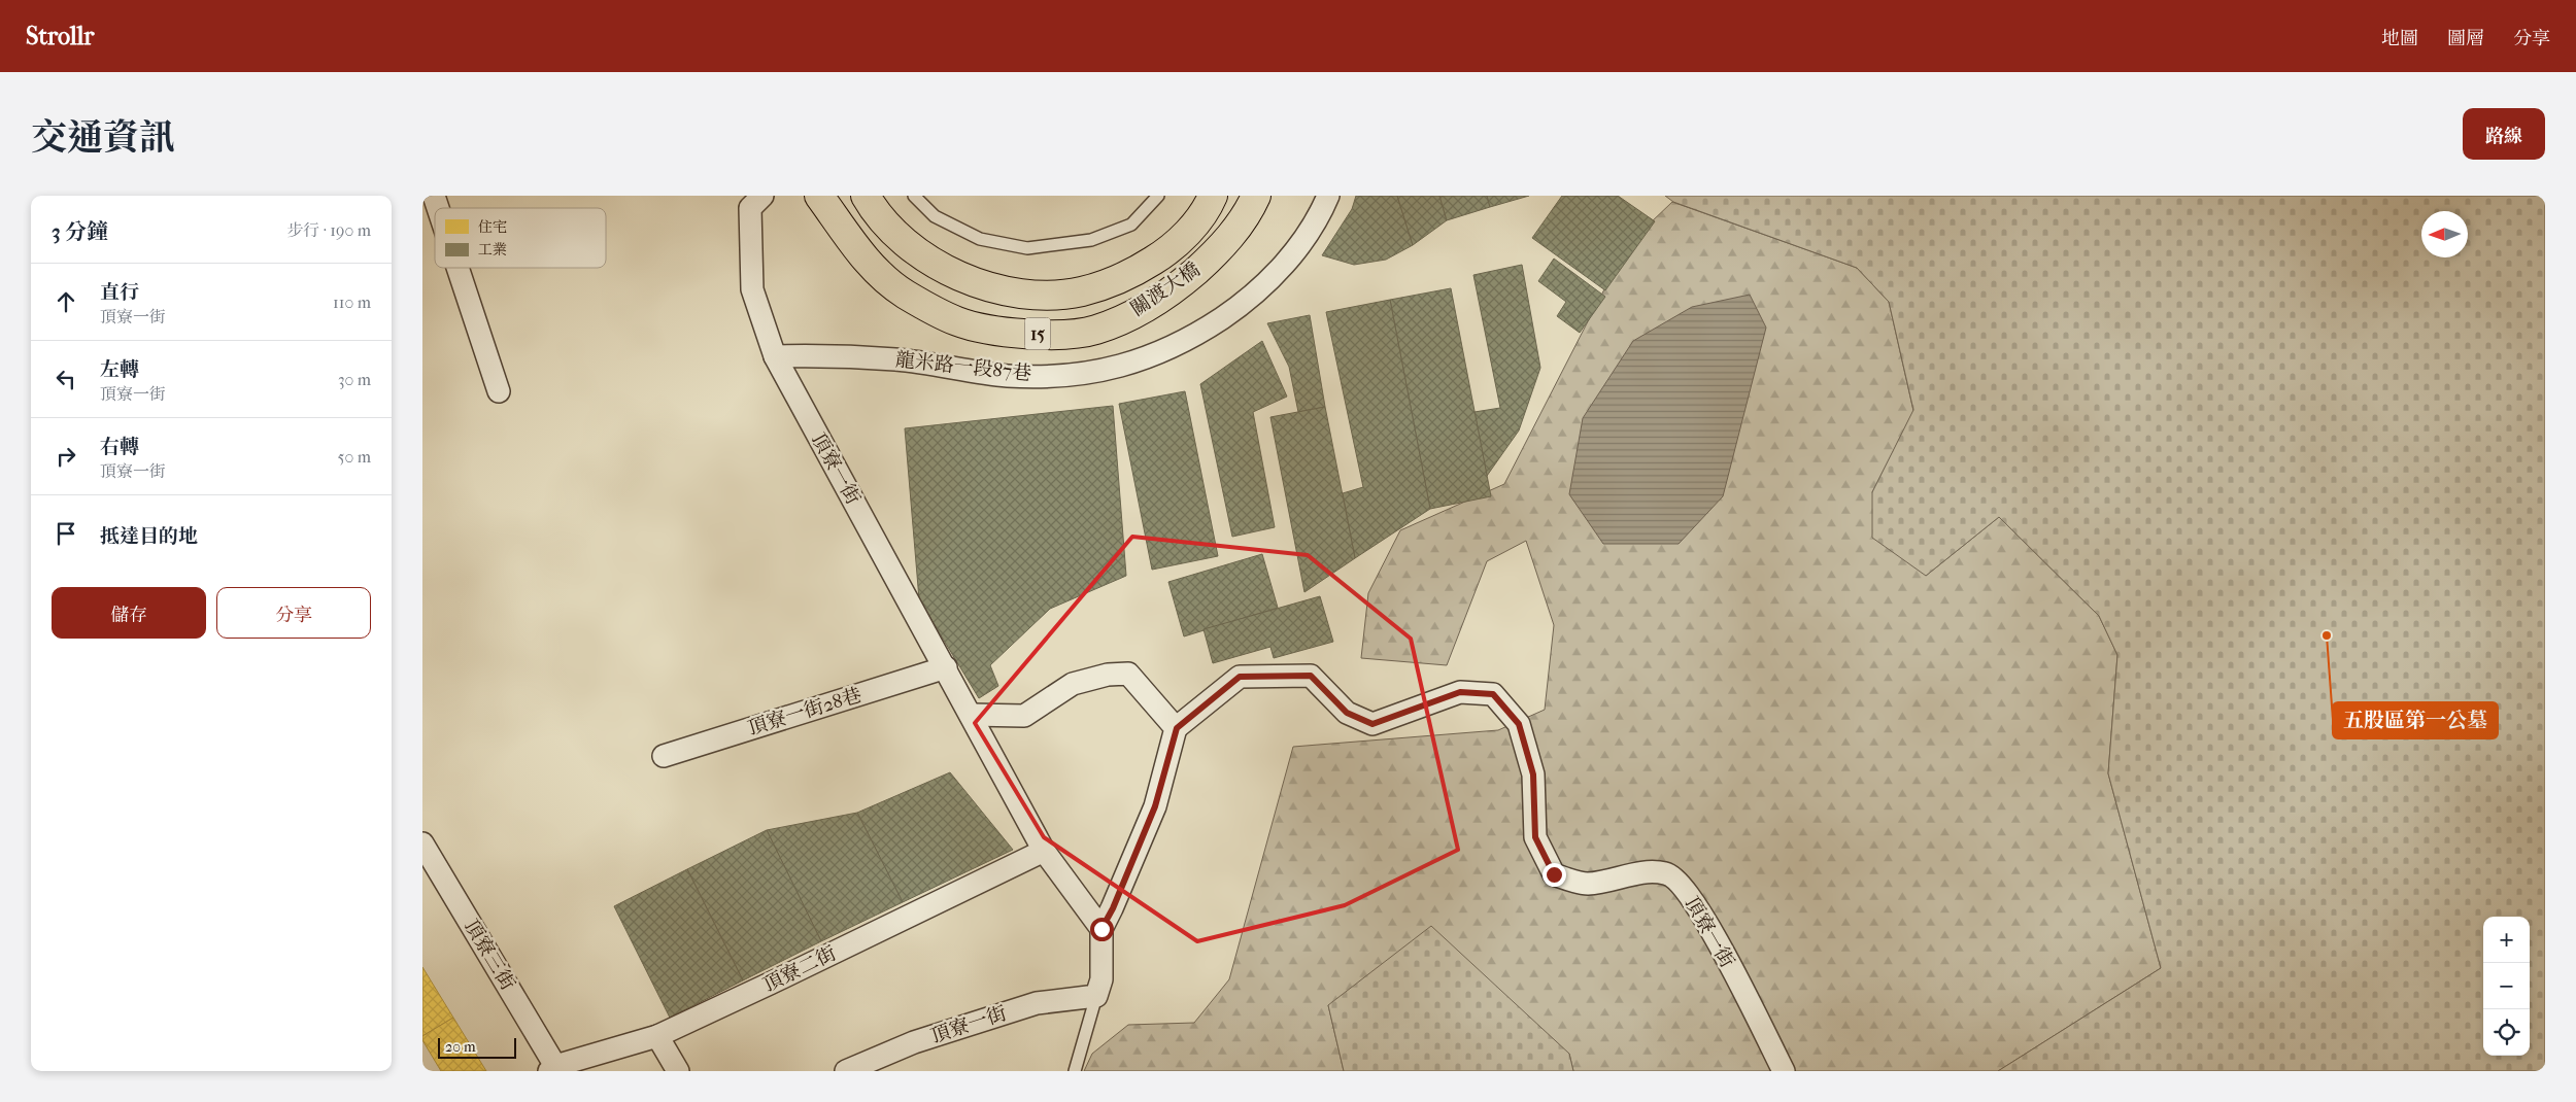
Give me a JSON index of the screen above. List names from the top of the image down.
{
  "streets": {
    "main road": ["關渡大橋", "15"],
    "street": [
      "龍米路一段87巷",
      "頂寮一街",
      "頂寮一街28巷",
      "頂寮三街",
      "頂寮二街"
    ]
  },
  "crossings": [
    ["龍米路一段87巷", "頂寮一街"],
    ["頂寮一街", "頂寮一街28巷"],
    ["頂寮一街", "頂寮二街"],
    ["頂寮三街", "頂寮二街"]
  ],
  "places": ["五股區第一公墓"],
  "legend": ["住宅", "工業"],
  "scale_bar": "20 m",
  "north": "left",
  "page": {
    "header": "Strollr",
    "nav": ["地圖", "圖層", "分享"],
    "title": "交通資訊",
    "buttons": [
      "路線",
      ["儲存", "分享"]
    ],
    "heading": ["3 分鐘", "步行 · 190 m"],
    "list": [
      ["直行", "頂寮一街", "110 m"],
      ["左轉", "頂寮一街", "30 m"],
      ["右轉", "頂寮一街", "50 m"],
      "抵達目的地"
    ],
    "map_buttons": ["+", "−"],
    "scale": "20 m"
  }
}
